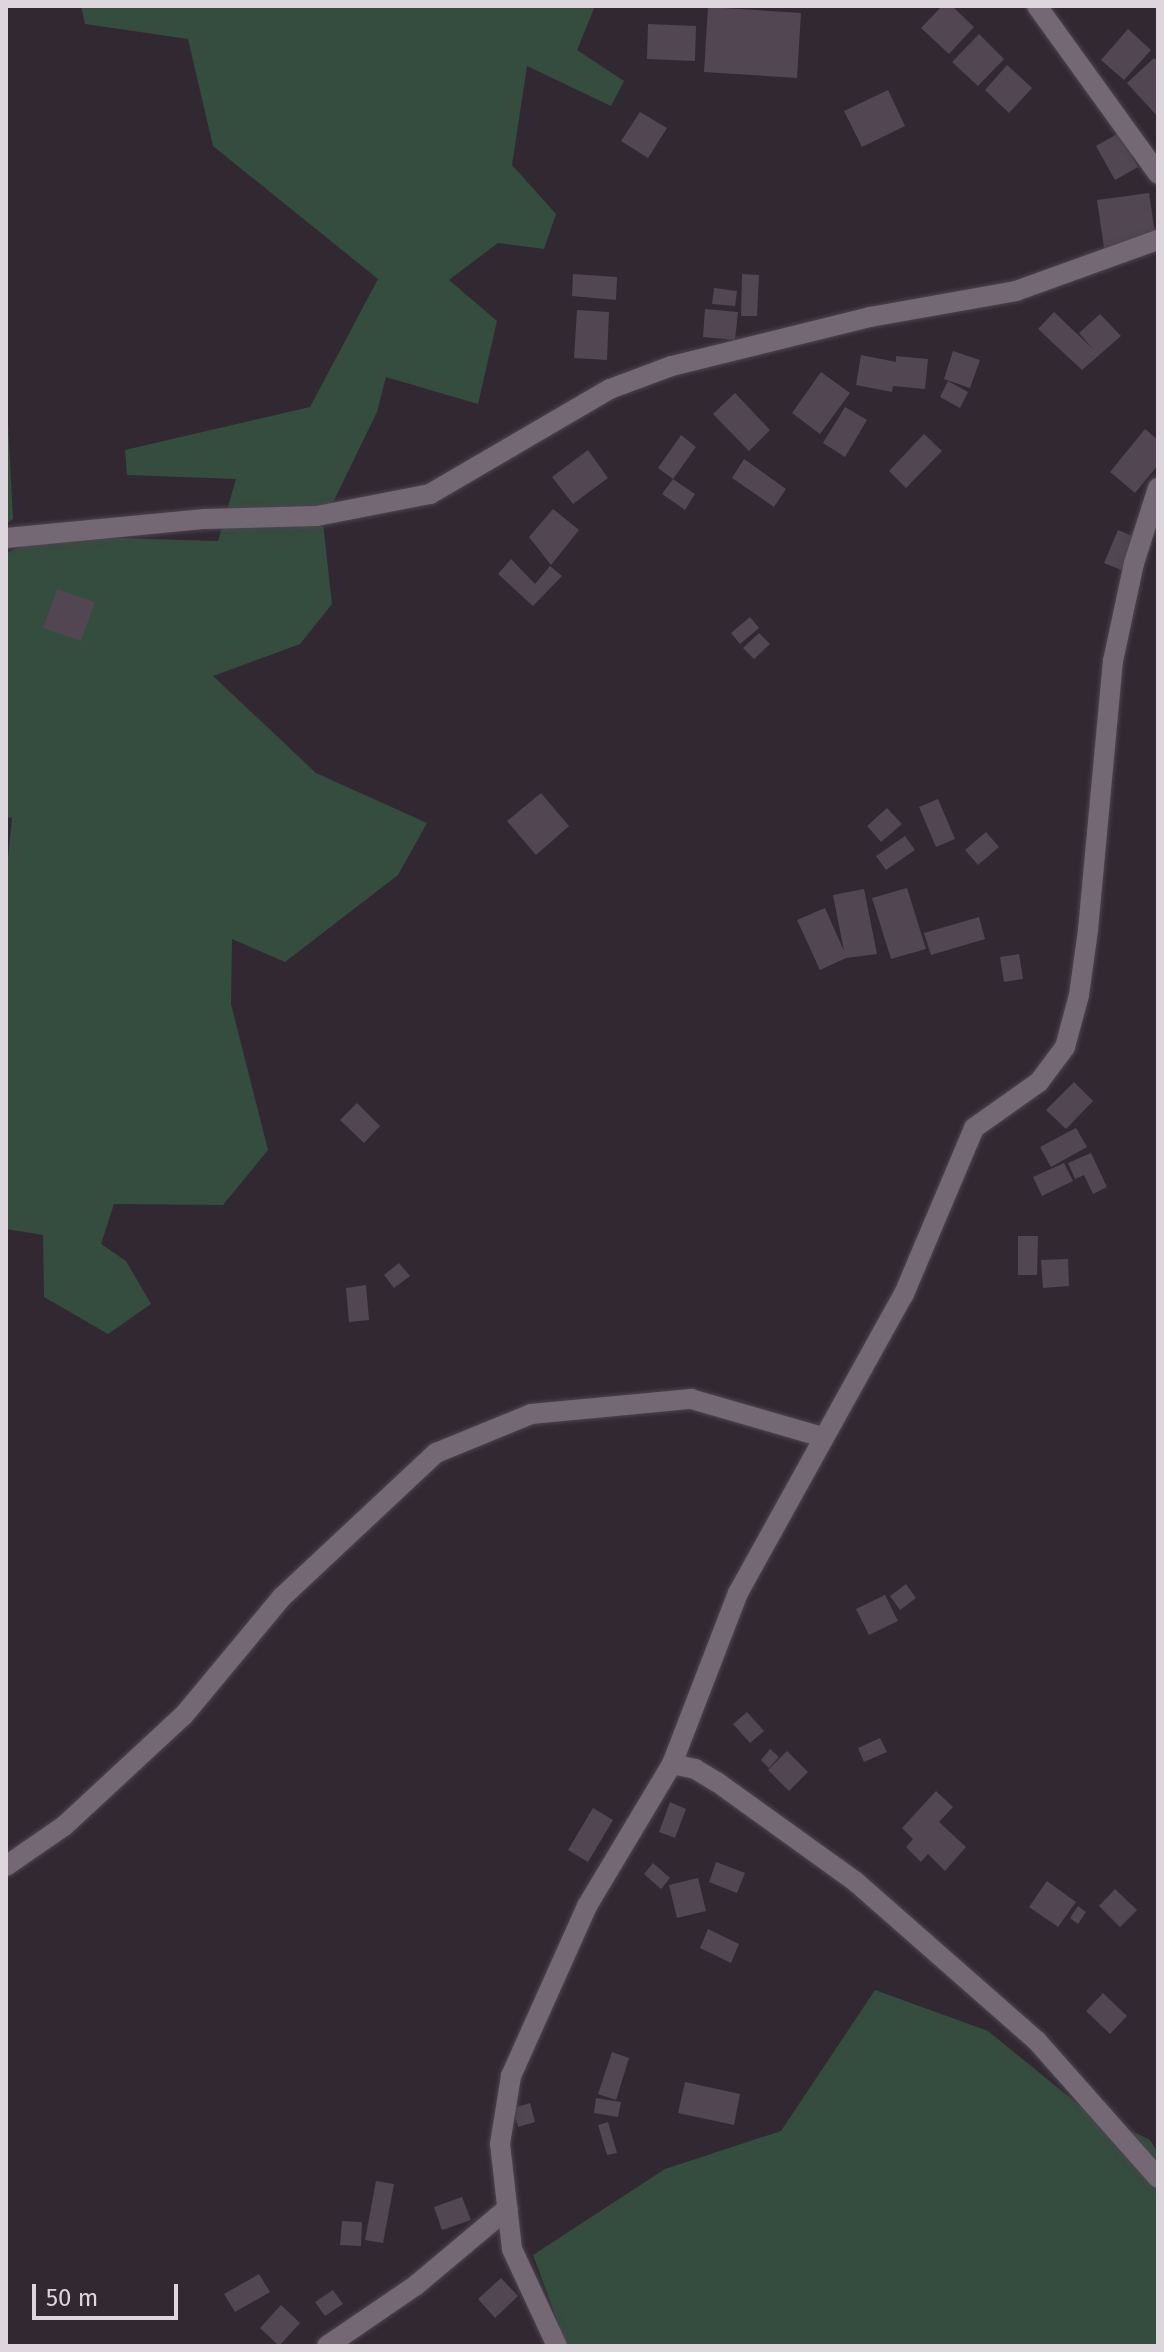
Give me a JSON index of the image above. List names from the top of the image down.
{
  "scale_bar": "50 m"
}
